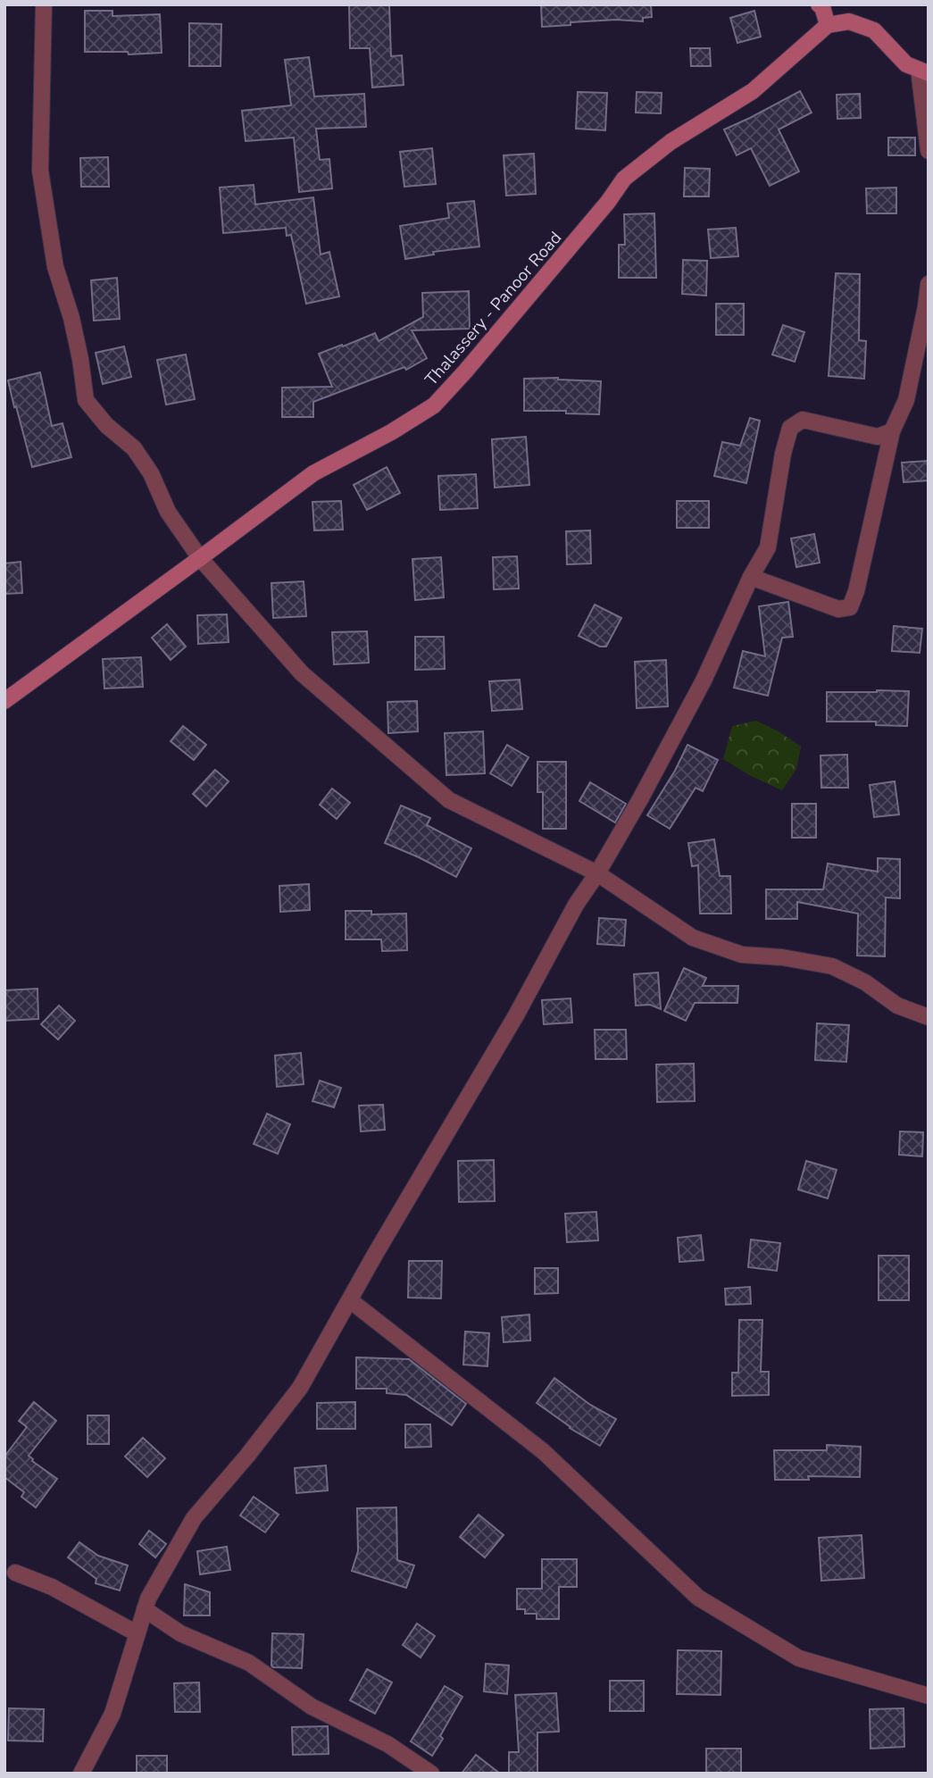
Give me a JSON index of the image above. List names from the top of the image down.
{
  "streets": {
    "main road": ["Thalassery - Panoor Road"]
  }
}
